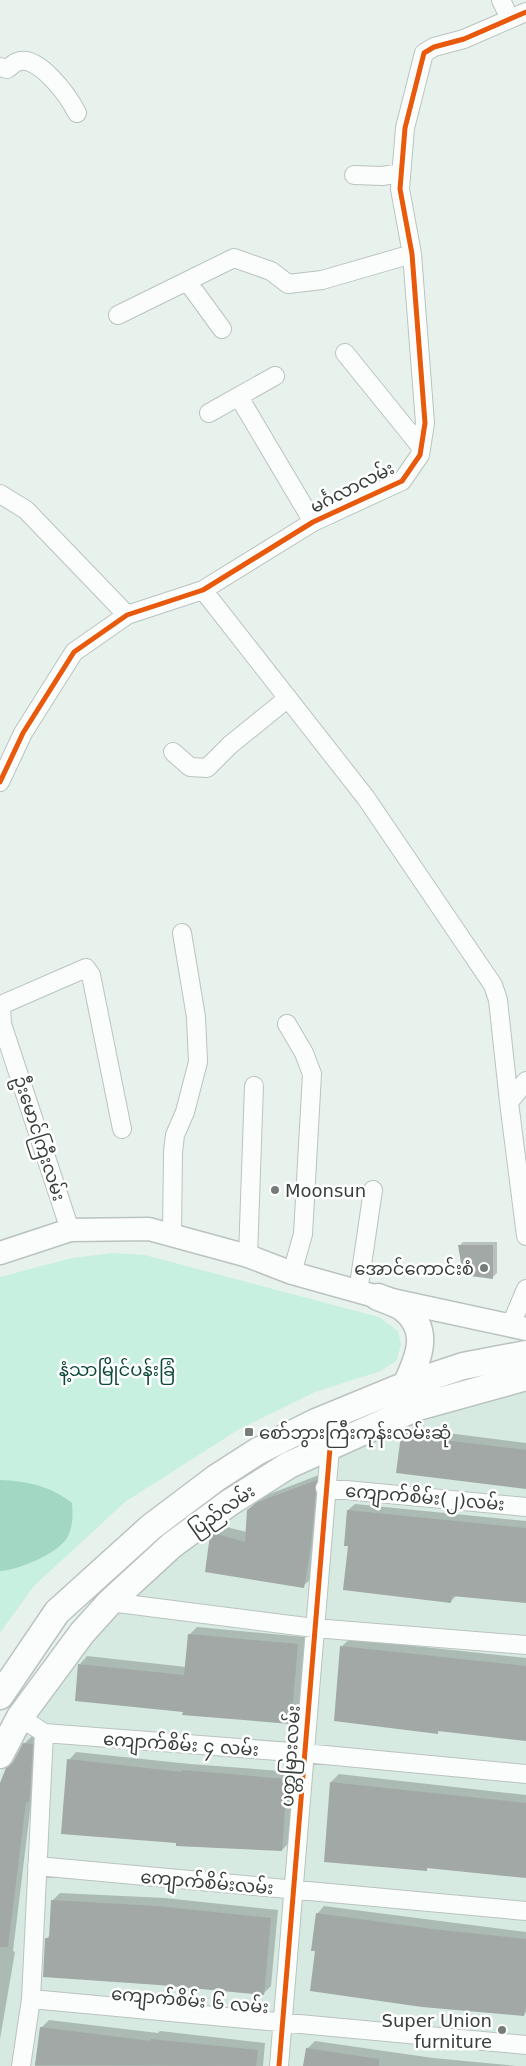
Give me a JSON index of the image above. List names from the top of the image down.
{
  "streets": {
    "highway": ["ပြည်လမ်း"],
    "street": [
      "မင်္ဂလာလမ်း",
      "ဦးမောင်ကြီးလမ်း",
      "ကျောက်စိမ်း(၂)လမ်း",
      "ကျောက်စိမ်း ၄ လမ်း",
      "ပတ္တမြားလမ်း",
      "ကျောက်စိမ်းလမ်း",
      "ကျောက်စိမ်း ၆ လမ်း"
    ]
  },
  "crossings": [
    ["ကျောက်စိမ်း(၂)လမ်း", "ပတ္တမြားလမ်း"],
    ["ပြည်လမ်း", "ကျောက်စိမ်း ၄ လမ်း"],
    ["ပြည်လမ်း", "ပတ္တမြားလမ်း"],
    ["ကျောက်စိမ်း ၄ လမ်း", "ပတ္တမြားလမ်း"],
    ["ပတ္တမြားလမ်း", "ကျောက်စိမ်းလမ်း"],
    ["ပတ္တမြားလမ်း", "ကျောက်စိမ်း ၆ လမ်း"]
  ],
  "parks": ["နံ့သာမြိုင်ပန်းခြံ"],
  "places": {
    "other": ["Moonsun", "အောင်ကောင်းစံ", "Super Union furniture"],
    "transit": ["စော်ဘွားကြီးကုန်းလမ်းဆုံ"]
  }
}
